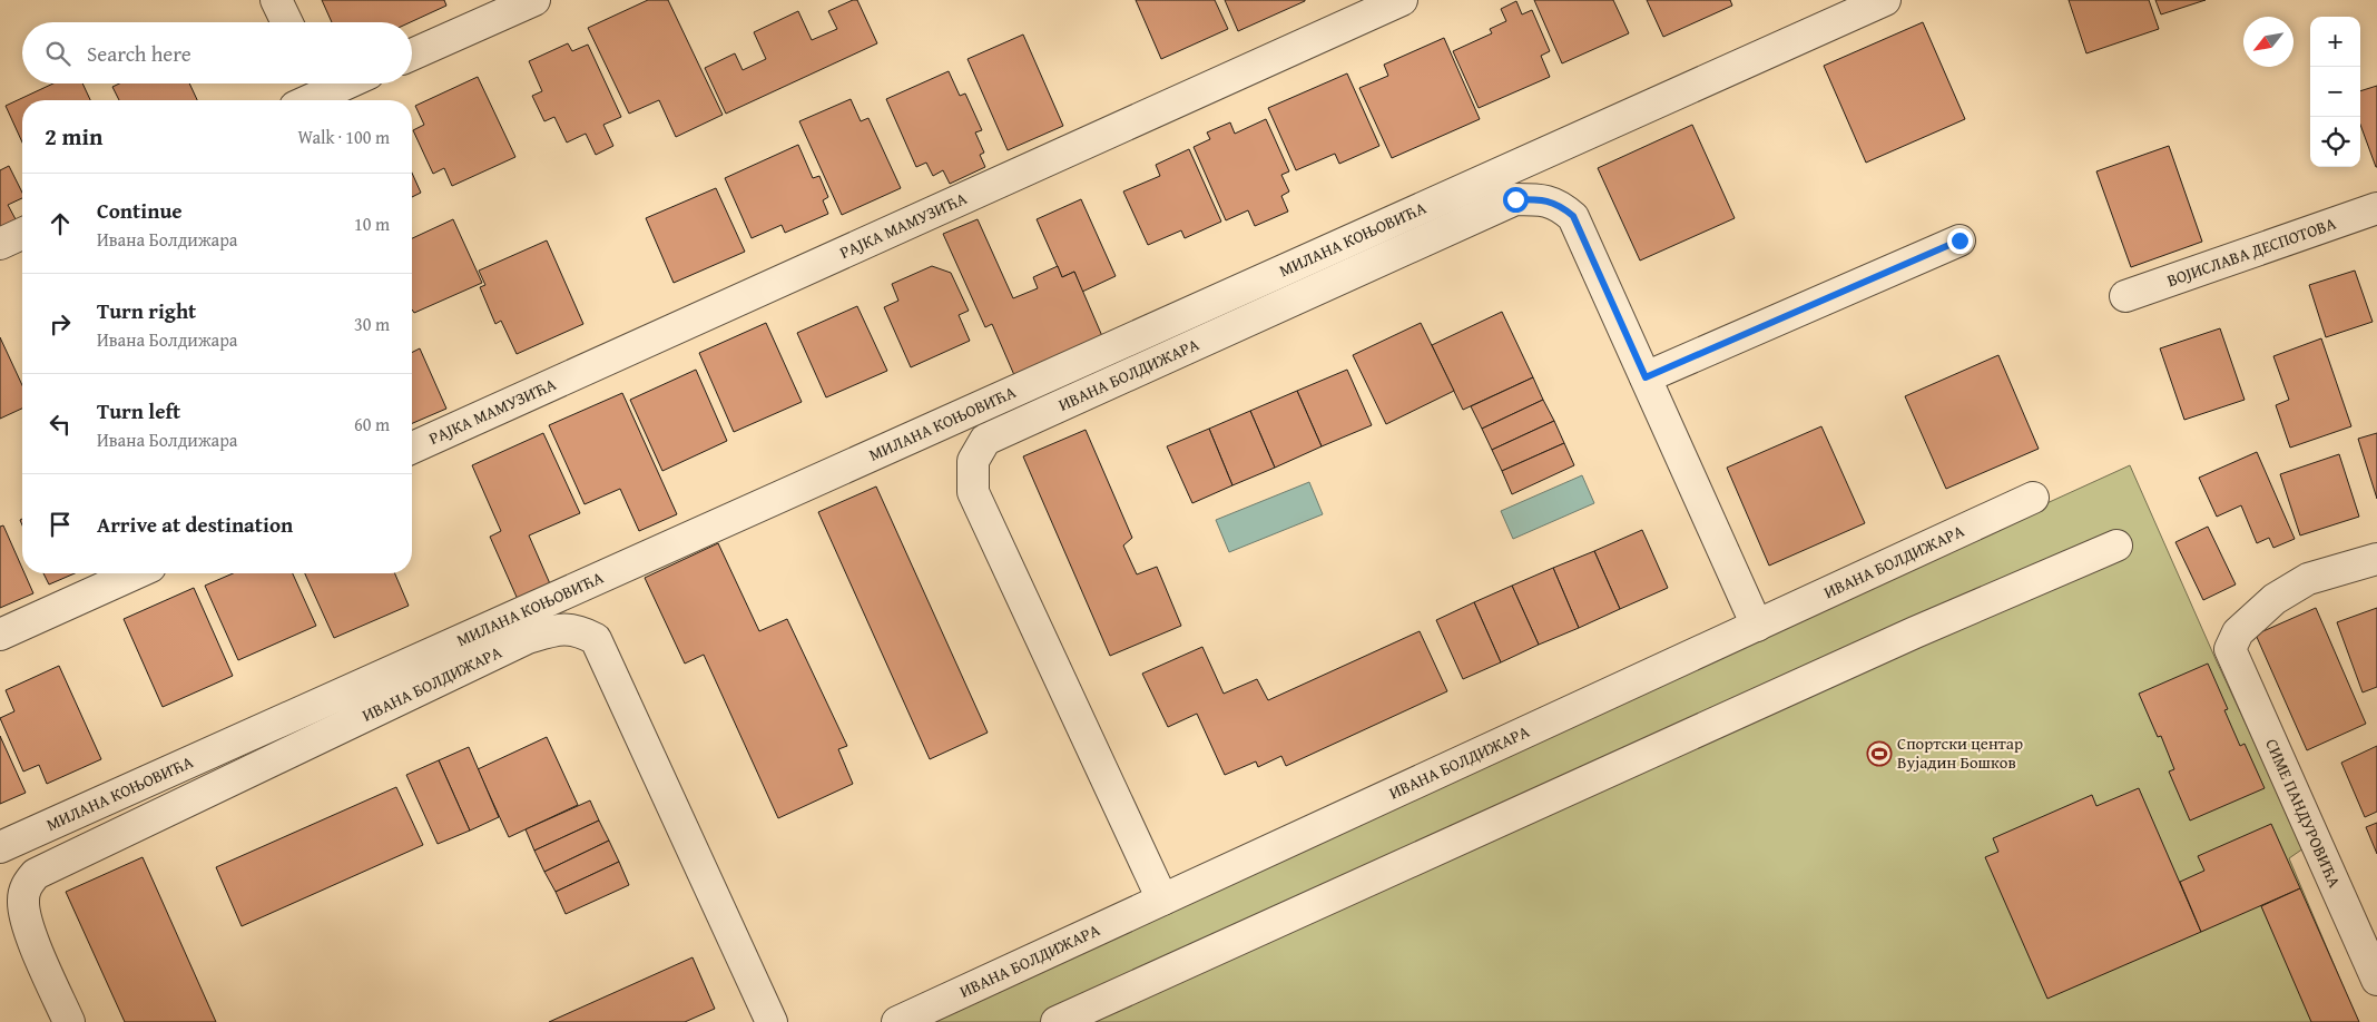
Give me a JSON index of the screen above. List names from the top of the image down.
{
  "streets": {
    "street": [
      "РАЈКА МАМУЗИЋА",
      "МИЛАНА КОЊОВИЋА",
      "ВОЈИСЛАВА ДЕСПОТОВА",
      "ИВАНА БОЛДИЖАРА",
      "СИМЕ ПАНДУРОВИЋА"
    ]
  },
  "places": {
    "sports": ["Спортски центар Вујадин Бошков"]
  },
  "north": "bottom left",
  "page": {
    "map_buttons": ["+", "−"],
    "search": "Search here",
    "heading": ["2 min", "Walk · 100 m"],
    "list": [
      ["Continue", "Ивана Болдижара", "10 m"],
      ["Turn right", "Ивана Болдижара", "30 m"],
      ["Turn left", "Ивана Болдижара", "60 m"],
      "Arrive at destination"
    ]
  }
}
